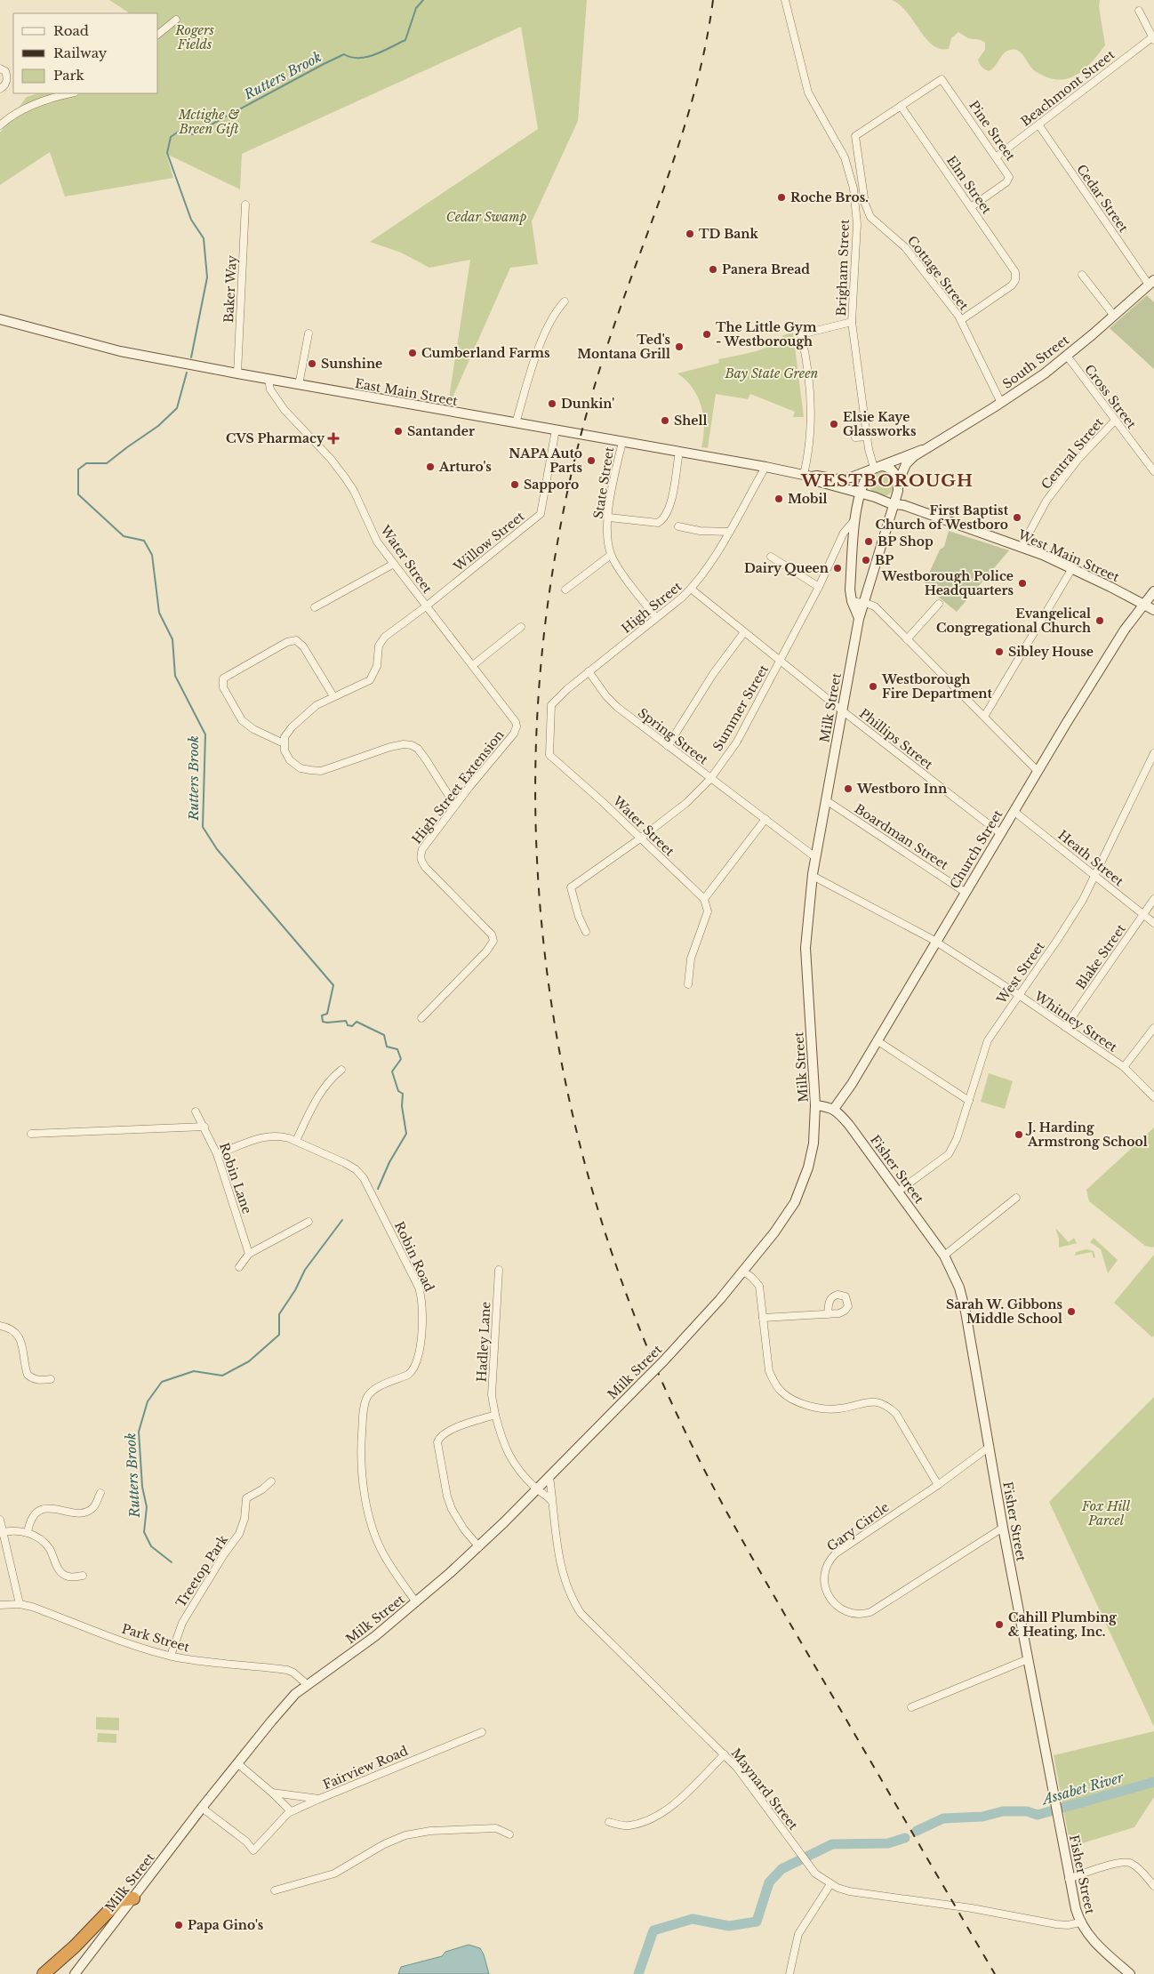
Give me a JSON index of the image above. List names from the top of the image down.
{
  "streets": {
    "main road": [
      "South Street",
      "East Main Street",
      "West Main Street",
      "Milk Street",
      "Church Street",
      "Fisher Street"
    ],
    "street": [
      "Beachmont Street",
      "Pine Street",
      "Elm Street",
      "Cedar Street",
      "Brigham Street",
      "Cottage Street",
      "Baker Way",
      "Cross Street",
      "Central Street",
      "State Street",
      "Willow Street",
      "Water Street",
      "High Street",
      "Summer Street",
      "Spring Street",
      "Phillips Street",
      "High Street Extension",
      "Boardman Street",
      "Heath Street",
      "Blake Street",
      "West Street",
      "Whitney Street",
      "Robin Lane",
      "Robin Road",
      "Hadley Lane",
      "Gary Circle",
      "Treetop Park",
      "Park Street",
      "Fairview Road",
      "Maynard Street"
    ]
  },
  "crossings": [
    ["Beachmont Street", "Pine Street"],
    ["Beachmont Street", "Cedar Street"],
    ["Pine Street", "Elm Street"],
    ["Pine Street", "Cottage Street"],
    ["Elm Street", "Cottage Street"],
    ["Cedar Street", "South Street"],
    ["Brigham Street", "South Street"],
    ["Brigham Street", "East Main Street"],
    ["Brigham Street", "West Main Street"],
    ["Cottage Street", "South Street"],
    ["Baker Way", "East Main Street"],
    ["South Street", "East Main Street"],
    ["South Street", "Cross Street"],
    ["South Street", "West Main Street"],
    ["South Street", "Milk Street"],
    ["East Main Street", "State Street"],
    ["East Main Street", "Willow Street"],
    ["East Main Street", "West Main Street"],
    ["East Main Street", "Water Street"],
    ["East Main Street", "High Street"],
    ["Cross Street", "Central Street"],
    ["Central Street", "West Main Street"],
    ["State Street", "High Street"],
    ["Willow Street", "Water Street"],
    ["West Main Street", "Milk Street"],
    ["West Main Street", "Church Street"],
    ["Water Street", "High Street"],
    ["Water Street", "Summer Street"],
    ["Water Street", "High Street Extension"],
    ["High Street", "Spring Street"],
    ["High Street", "Phillips Street"],
    ["Summer Street", "Spring Street"],
    ["Summer Street", "Phillips Street"],
    ["Milk Street", "Spring Street"],
    ["Milk Street", "Phillips Street"],
    ["Milk Street", "Boardman Street"],
    ["Milk Street", "Whitney Street"],
    ["Milk Street", "Robin Road"],
    ["Milk Street", "Hadley Lane"],
    ["Milk Street", "Park Street"],
    ["Milk Street", "Maynard Street"],
    ["Phillips Street", "Church Street"],
    ["Boardman Street", "Church Street"],
    ["Church Street", "Heath Street"],
    ["Church Street", "Whitney Street"],
    ["Church Street", "Fisher Street"],
    ["Heath Street", "Blake Street"],
    ["Heath Street", "West Street"],
    ["Blake Street", "Whitney Street"],
    ["West Street", "Whitney Street"],
    ["West Street", "Fisher Street"],
    ["Fisher Street", "Gary Circle"],
    ["Fisher Street", "Maynard Street"],
    ["Robin Lane", "Robin Road"],
    ["Treetop Park", "Park Street"]
  ],
  "districts": ["WESTBOROUGH"],
  "water": ["Rutters Brook", "Assabet River"],
  "parks": [
    "Rogers Fields",
    "Mctighe & Breen Gift",
    "Cedar Swamp",
    "Bay State Green",
    "Fox Hill Parcel"
  ],
  "places": {
    "other": [
      "Roche Bros.",
      "TD Bank",
      "Panera Bread",
      "The Little Gym - Westborough",
      "Ted's Montana Grill",
      "Cumberland Farms",
      "Sunshine",
      "Dunkin'",
      "Shell",
      "Elsie Kaye Glassworks",
      "Santander",
      "NAPA Auto Parts",
      "Arturo's",
      "Sapporo",
      "Mobil",
      "First Baptist Church of Westboro",
      "BP Shop",
      "BP",
      "Dairy Queen",
      "Westborough Police Headquarters",
      "Evangelical Congregational Church",
      "Sibley House",
      "Westborough Fire Department",
      "Westboro Inn",
      "J. Harding Armstrong School",
      "Sarah W. Gibbons Middle School",
      "Cahill Plumbing & Heating, Inc.",
      "Papa Gino's"
    ],
    "health": ["CVS Pharmacy"]
  },
  "legend": ["Road", "Railway", "Park"]
}
